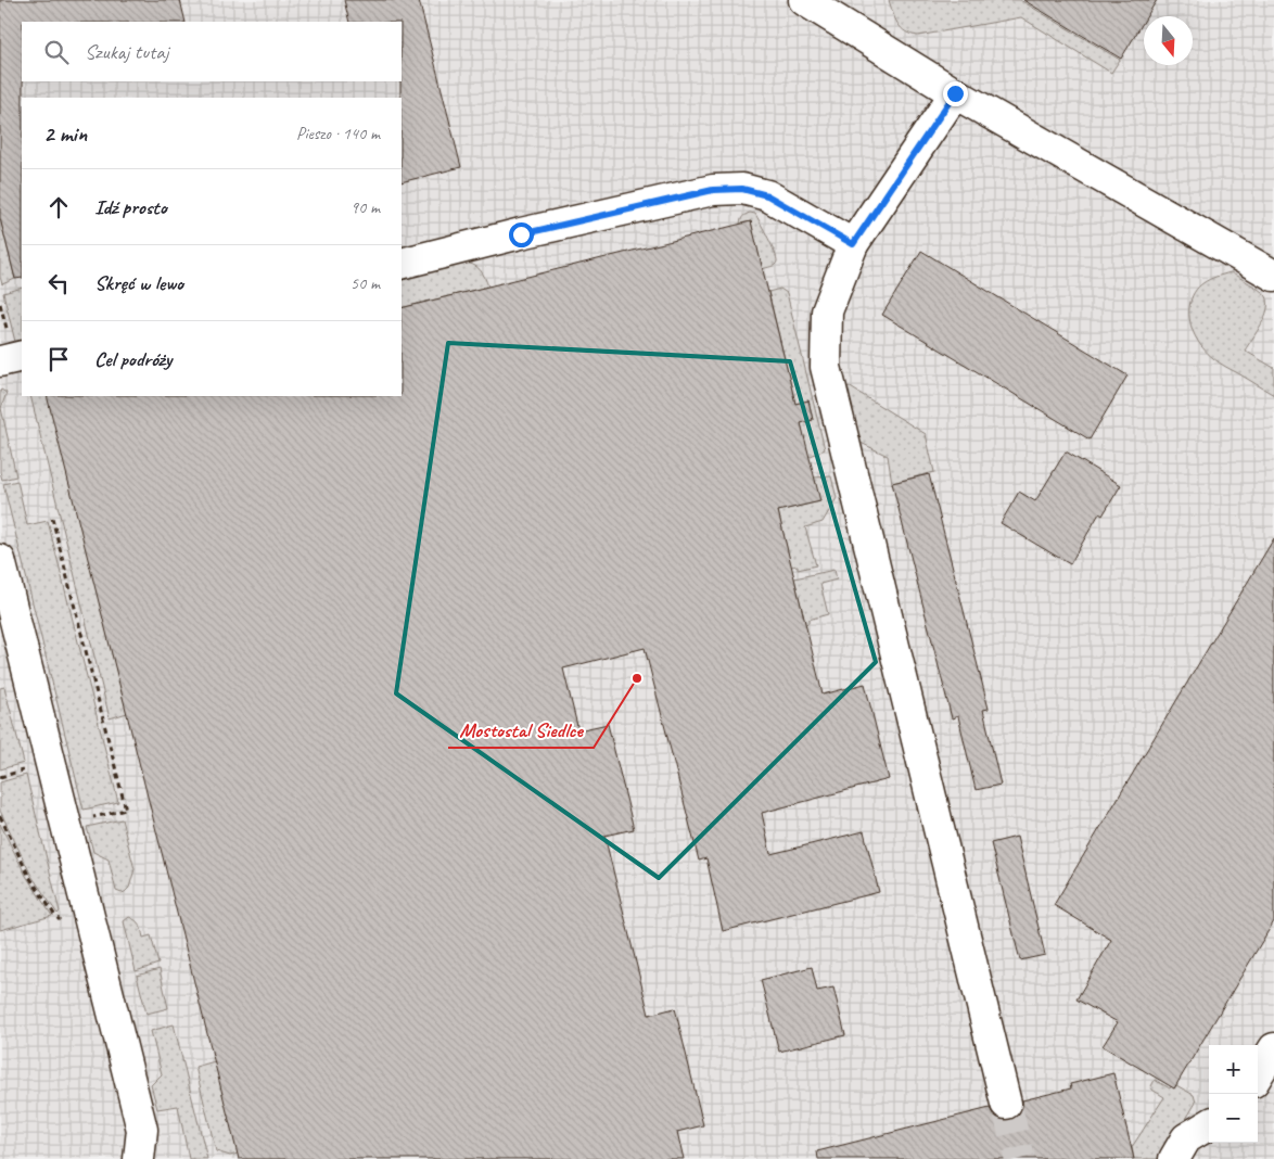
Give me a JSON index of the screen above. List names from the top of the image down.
{
  "places": ["Mostostal Siedlce"],
  "north": "bottom",
  "page": {
    "search": "Szukaj tutaj",
    "heading": ["2 min", "Pieszo · 140 m"],
    "list": [
      ["Idź prosto", "90 m"],
      ["Skręć w lewo", "50 m"],
      "Cel podróży"
    ],
    "map_buttons": ["+", "−"]
  }
}
